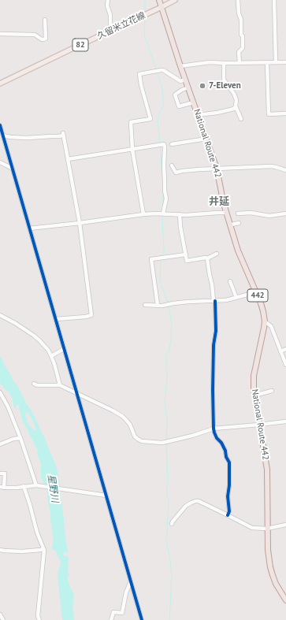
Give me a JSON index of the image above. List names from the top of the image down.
{
  "streets": {
    "highway": ["National Route 442", "442"],
    "main road": ["久留米立花線", "82"]
  },
  "crossings": [
    ["久留米立花線", "National Route 442"]
  ],
  "districts": ["井延"],
  "water": ["星野川"],
  "places": ["7-Eleven"]
}
